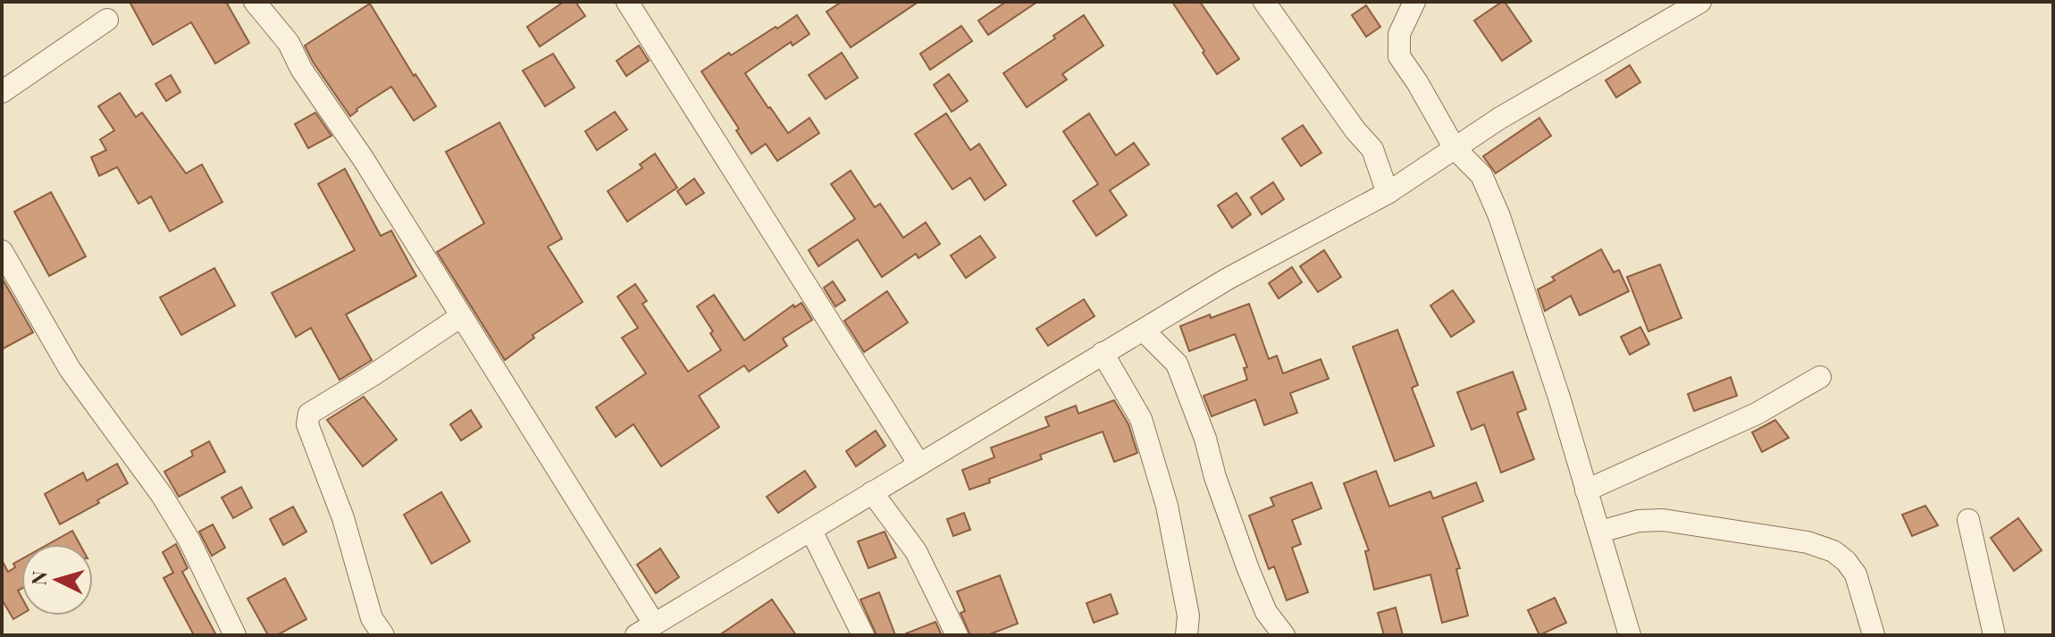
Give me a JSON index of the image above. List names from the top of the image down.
{
  "north": "left"
}
